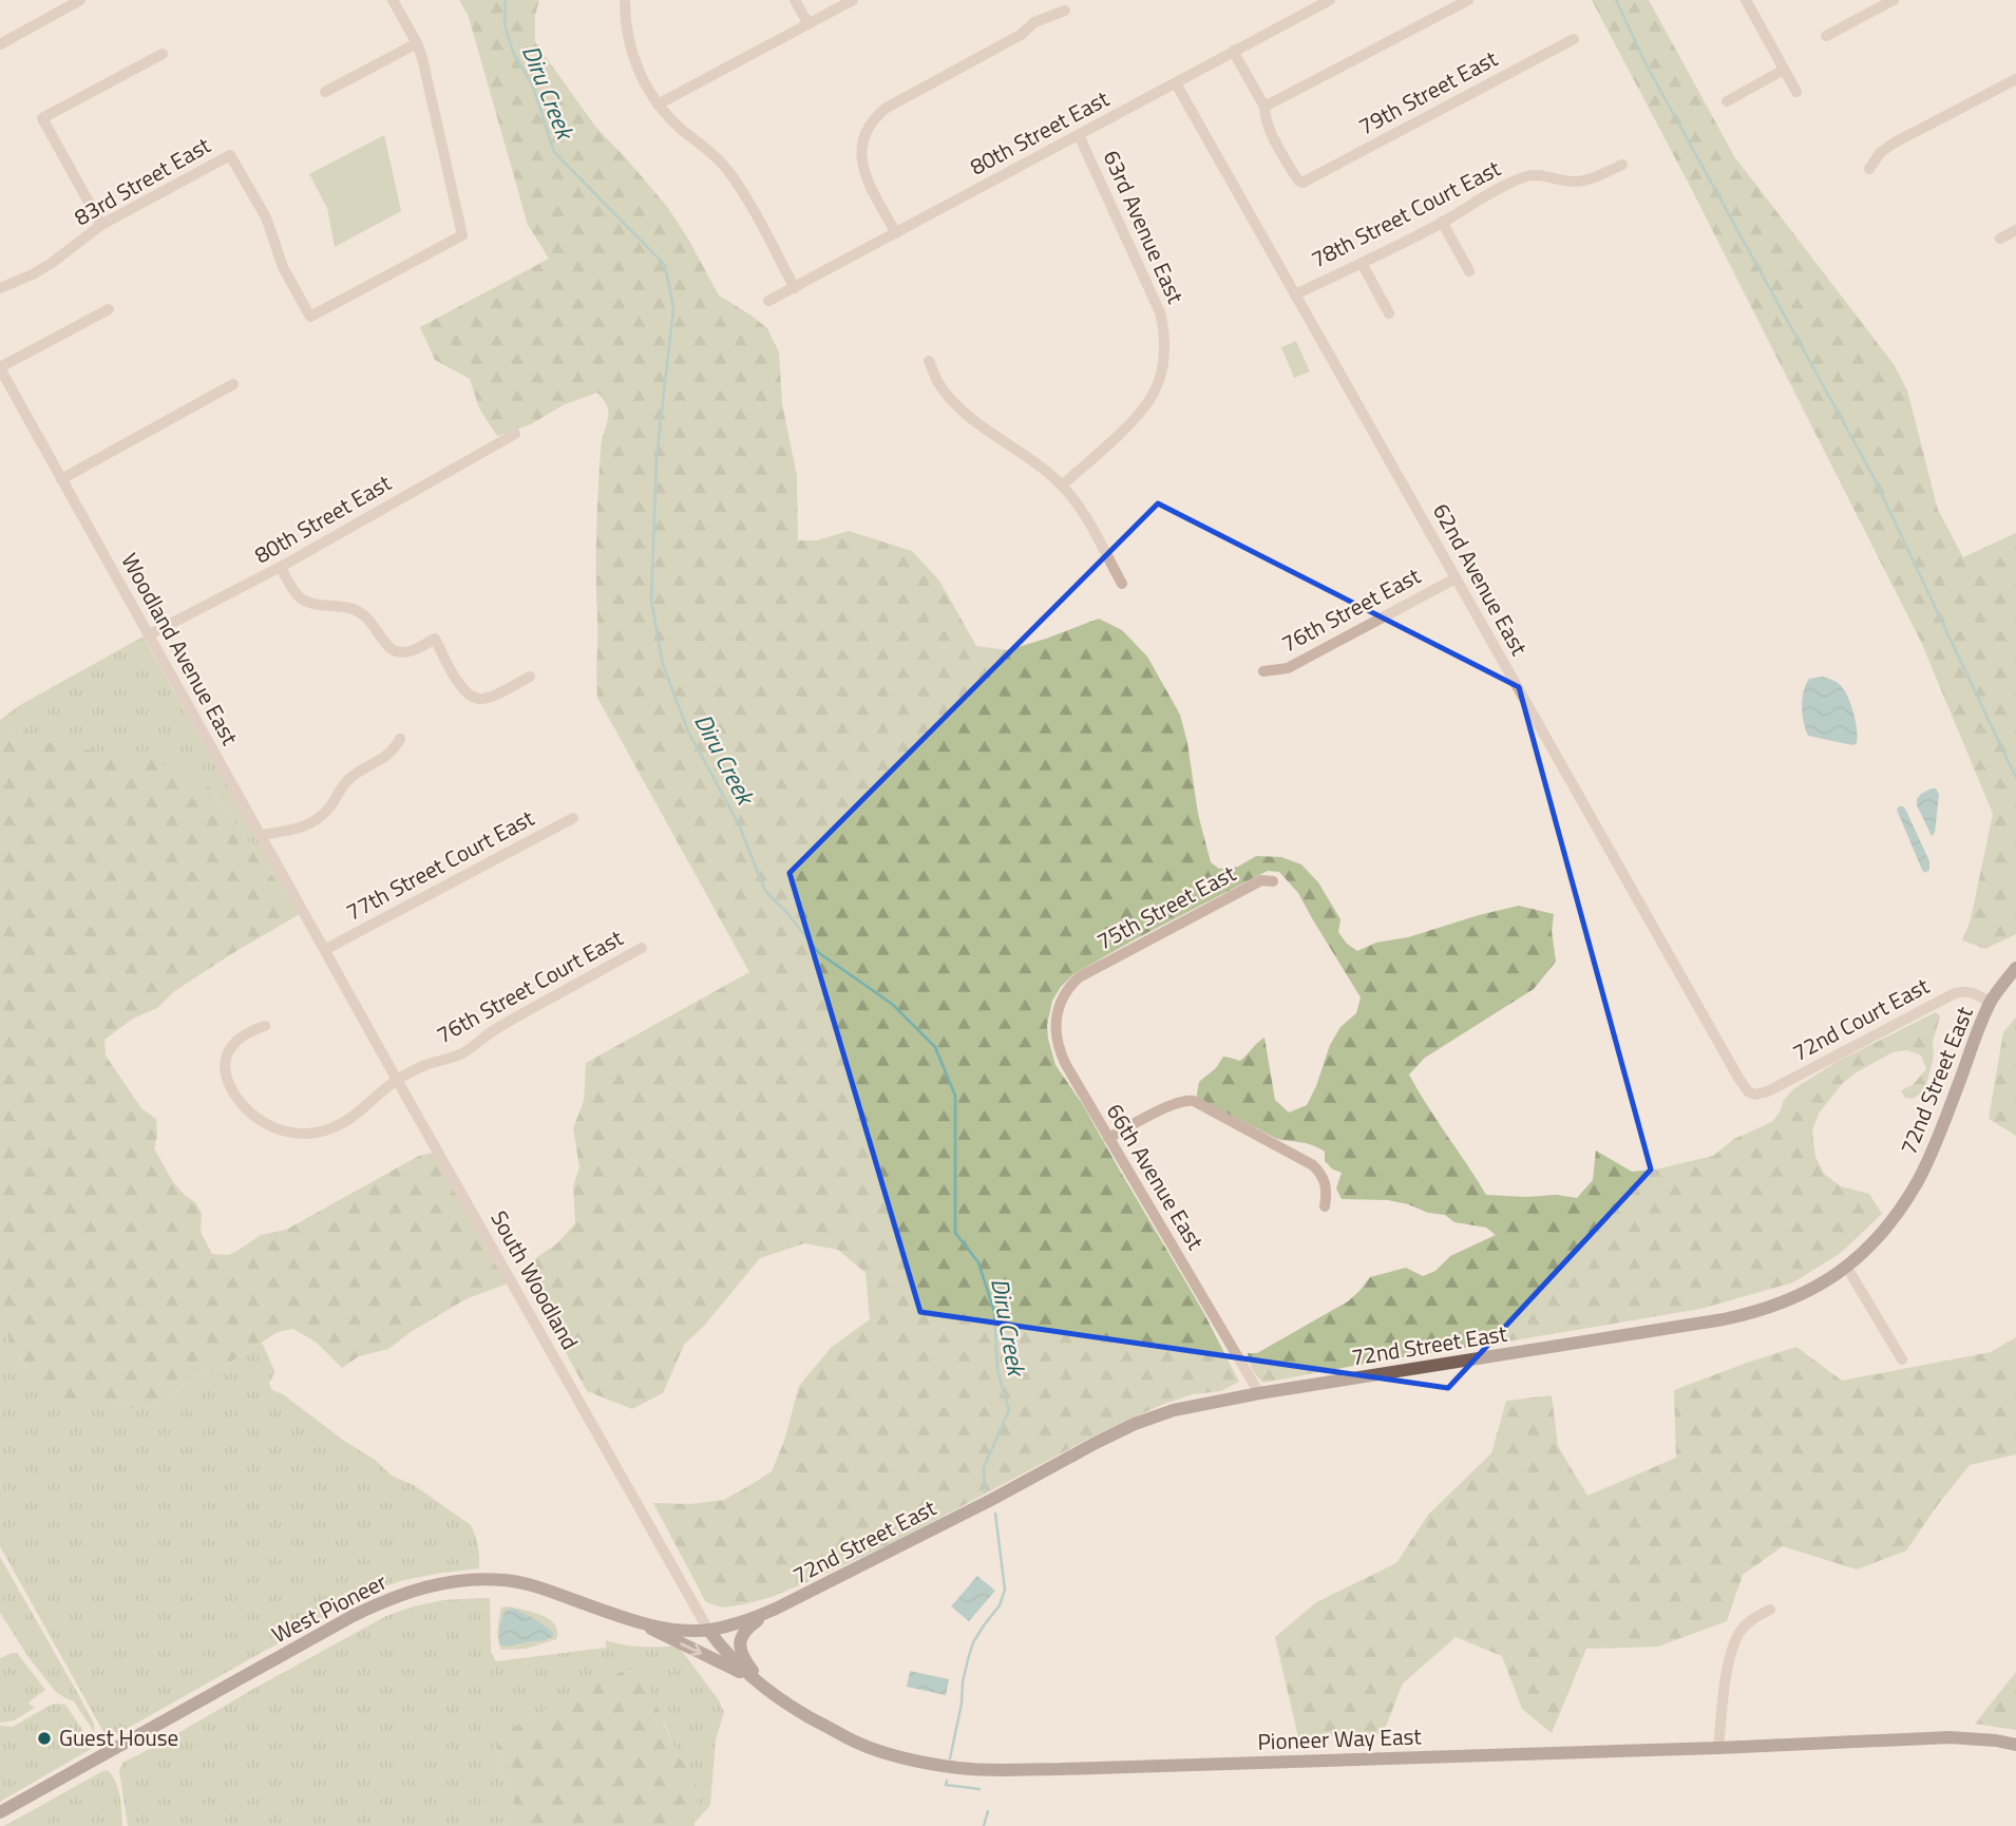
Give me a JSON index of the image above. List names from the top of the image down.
{
  "streets": {
    "main road": ["72nd Street East", "West Pioneer", "Pioneer Way East"],
    "street": [
      "79th Street East",
      "80th Street East",
      "83rd Street East",
      "78th Street Court East",
      "63rd Avenue East",
      "62nd Avenue East",
      "76th Street East",
      "Woodland Avenue East",
      "77th Street Court East",
      "75th Street East",
      "76th Street Court East",
      "72nd Court East",
      "66th Avenue East",
      "South Woodland"
    ]
  },
  "crossings": [
    ["80th Street East", "63rd Avenue East"],
    ["80th Street East", "62nd Avenue East"],
    ["80th Street East", "Woodland Avenue East"],
    ["78th Street Court East", "62nd Avenue East"],
    ["62nd Avenue East", "76th Street East"],
    ["62nd Avenue East", "72nd Court East"],
    ["Woodland Avenue East", "77th Street Court East"],
    ["Woodland Avenue East", "South Woodland"],
    ["77th Street Court East", "South Woodland"],
    ["75th Street East", "66th Avenue East"],
    ["76th Street Court East", "South Woodland"],
    ["72nd Court East", "72nd Street East"],
    ["72nd Street East", "66th Avenue East"],
    ["72nd Street East", "South Woodland"],
    ["72nd Street East", "West Pioneer"],
    ["72nd Street East", "Pioneer Way East"],
    ["South Woodland", "West Pioneer"],
    ["South Woodland", "Pioneer Way East"],
    ["West Pioneer", "Pioneer Way East"]
  ],
  "water": ["Diru Creek"],
  "places": ["Guest House"]
}
